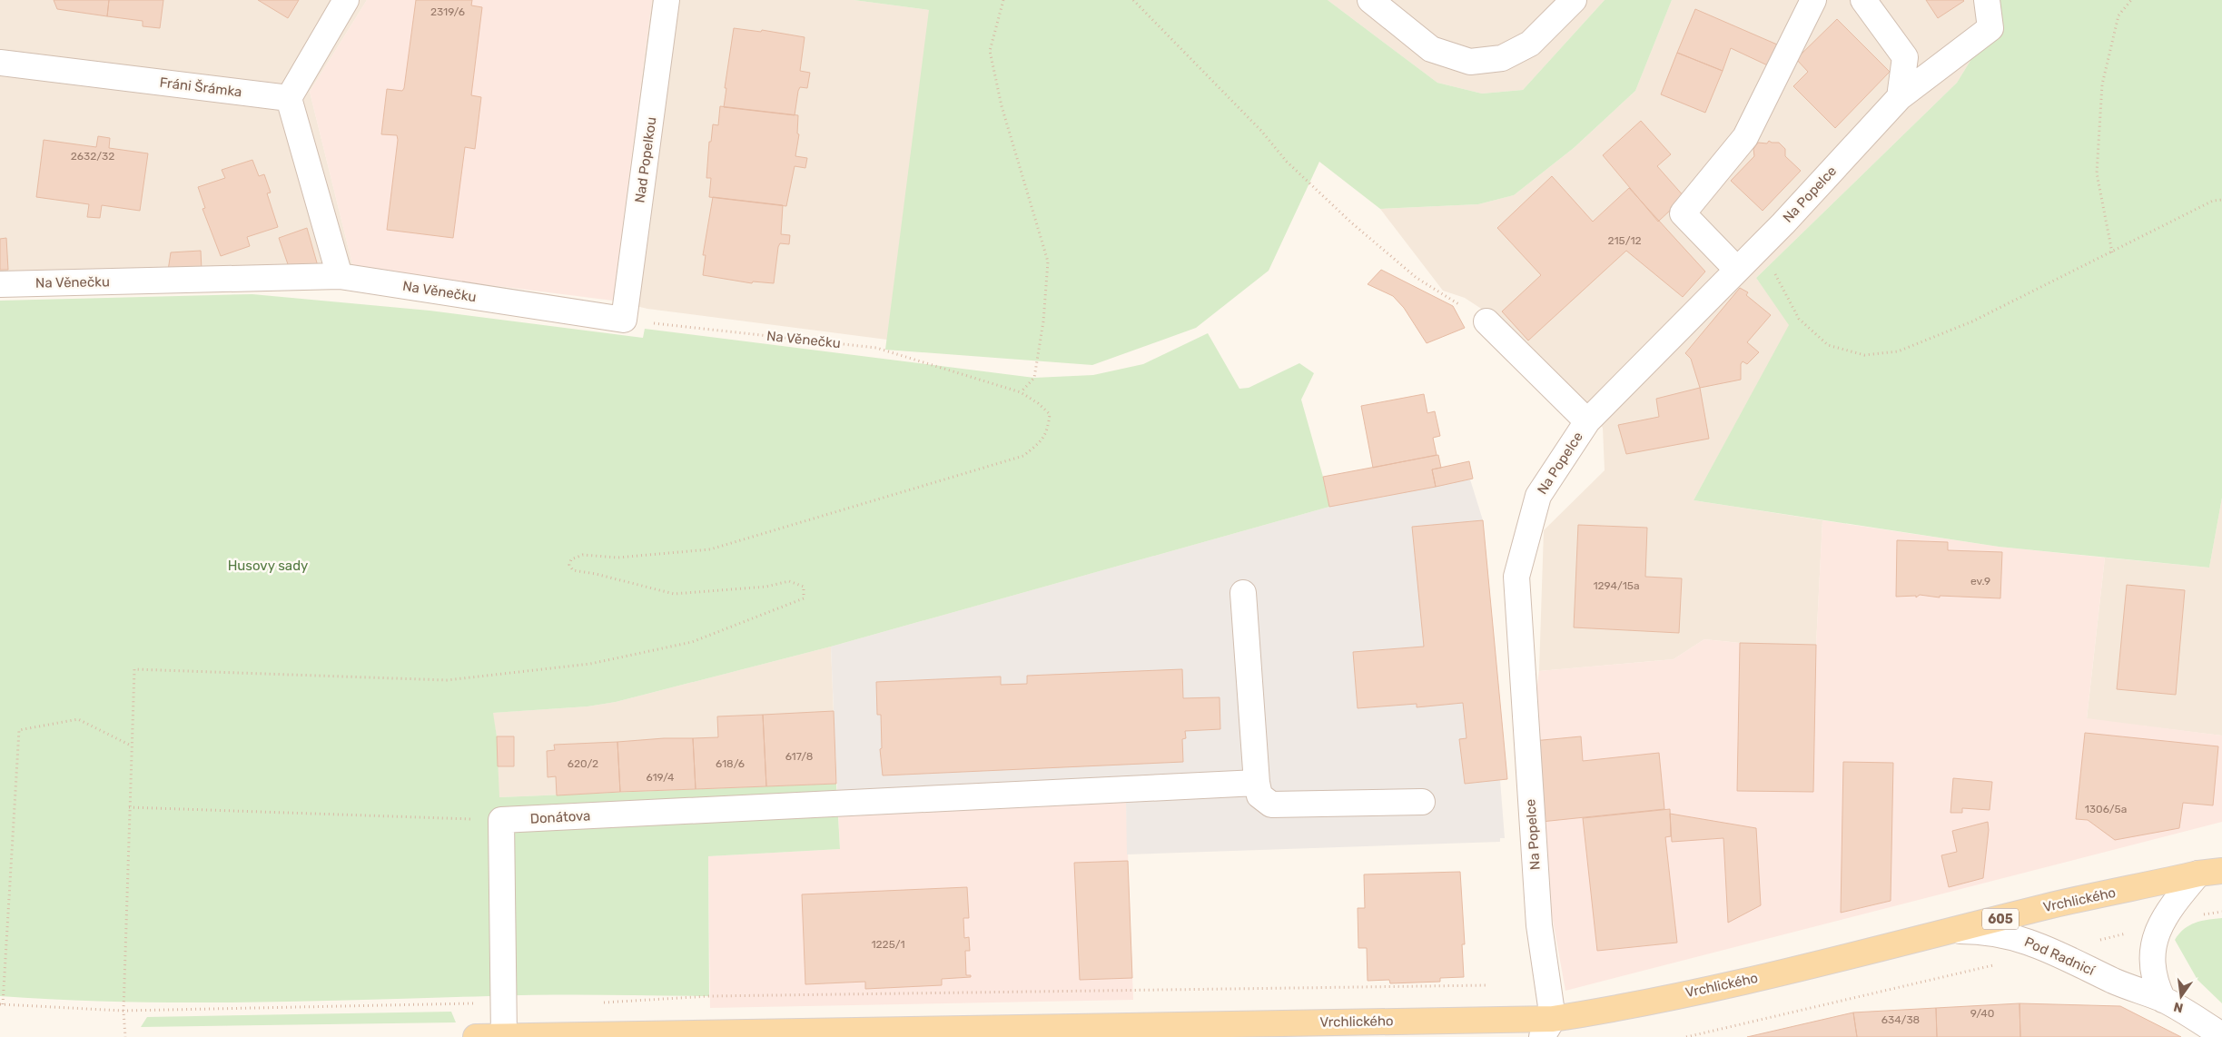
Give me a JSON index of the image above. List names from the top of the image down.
{
  "streets": {
    "main road": ["Vrchlického", "605"],
    "street": [
      "Fráni Šrámka",
      "Nad Popelkou",
      "Na Popelce",
      "Na Věnečku",
      "Donátova",
      "Pod Radnicí"
    ]
  },
  "crossings": [
    ["Nad Popelkou", "Na Věnečku"],
    ["Na Popelce", "Vrchlického"],
    ["Vrchlického", "Pod Radnicí"]
  ],
  "parks": ["Husovy sady"],
  "house_numbers": [
    "2319/6",
    "2632/32",
    "215/12",
    "ev.9",
    "1294/15a",
    "617/8",
    "620/2",
    "618/6",
    "619/4",
    "1306/5a",
    "1225/1",
    "9/40",
    "634/38"
  ],
  "north": "bottom"
}
